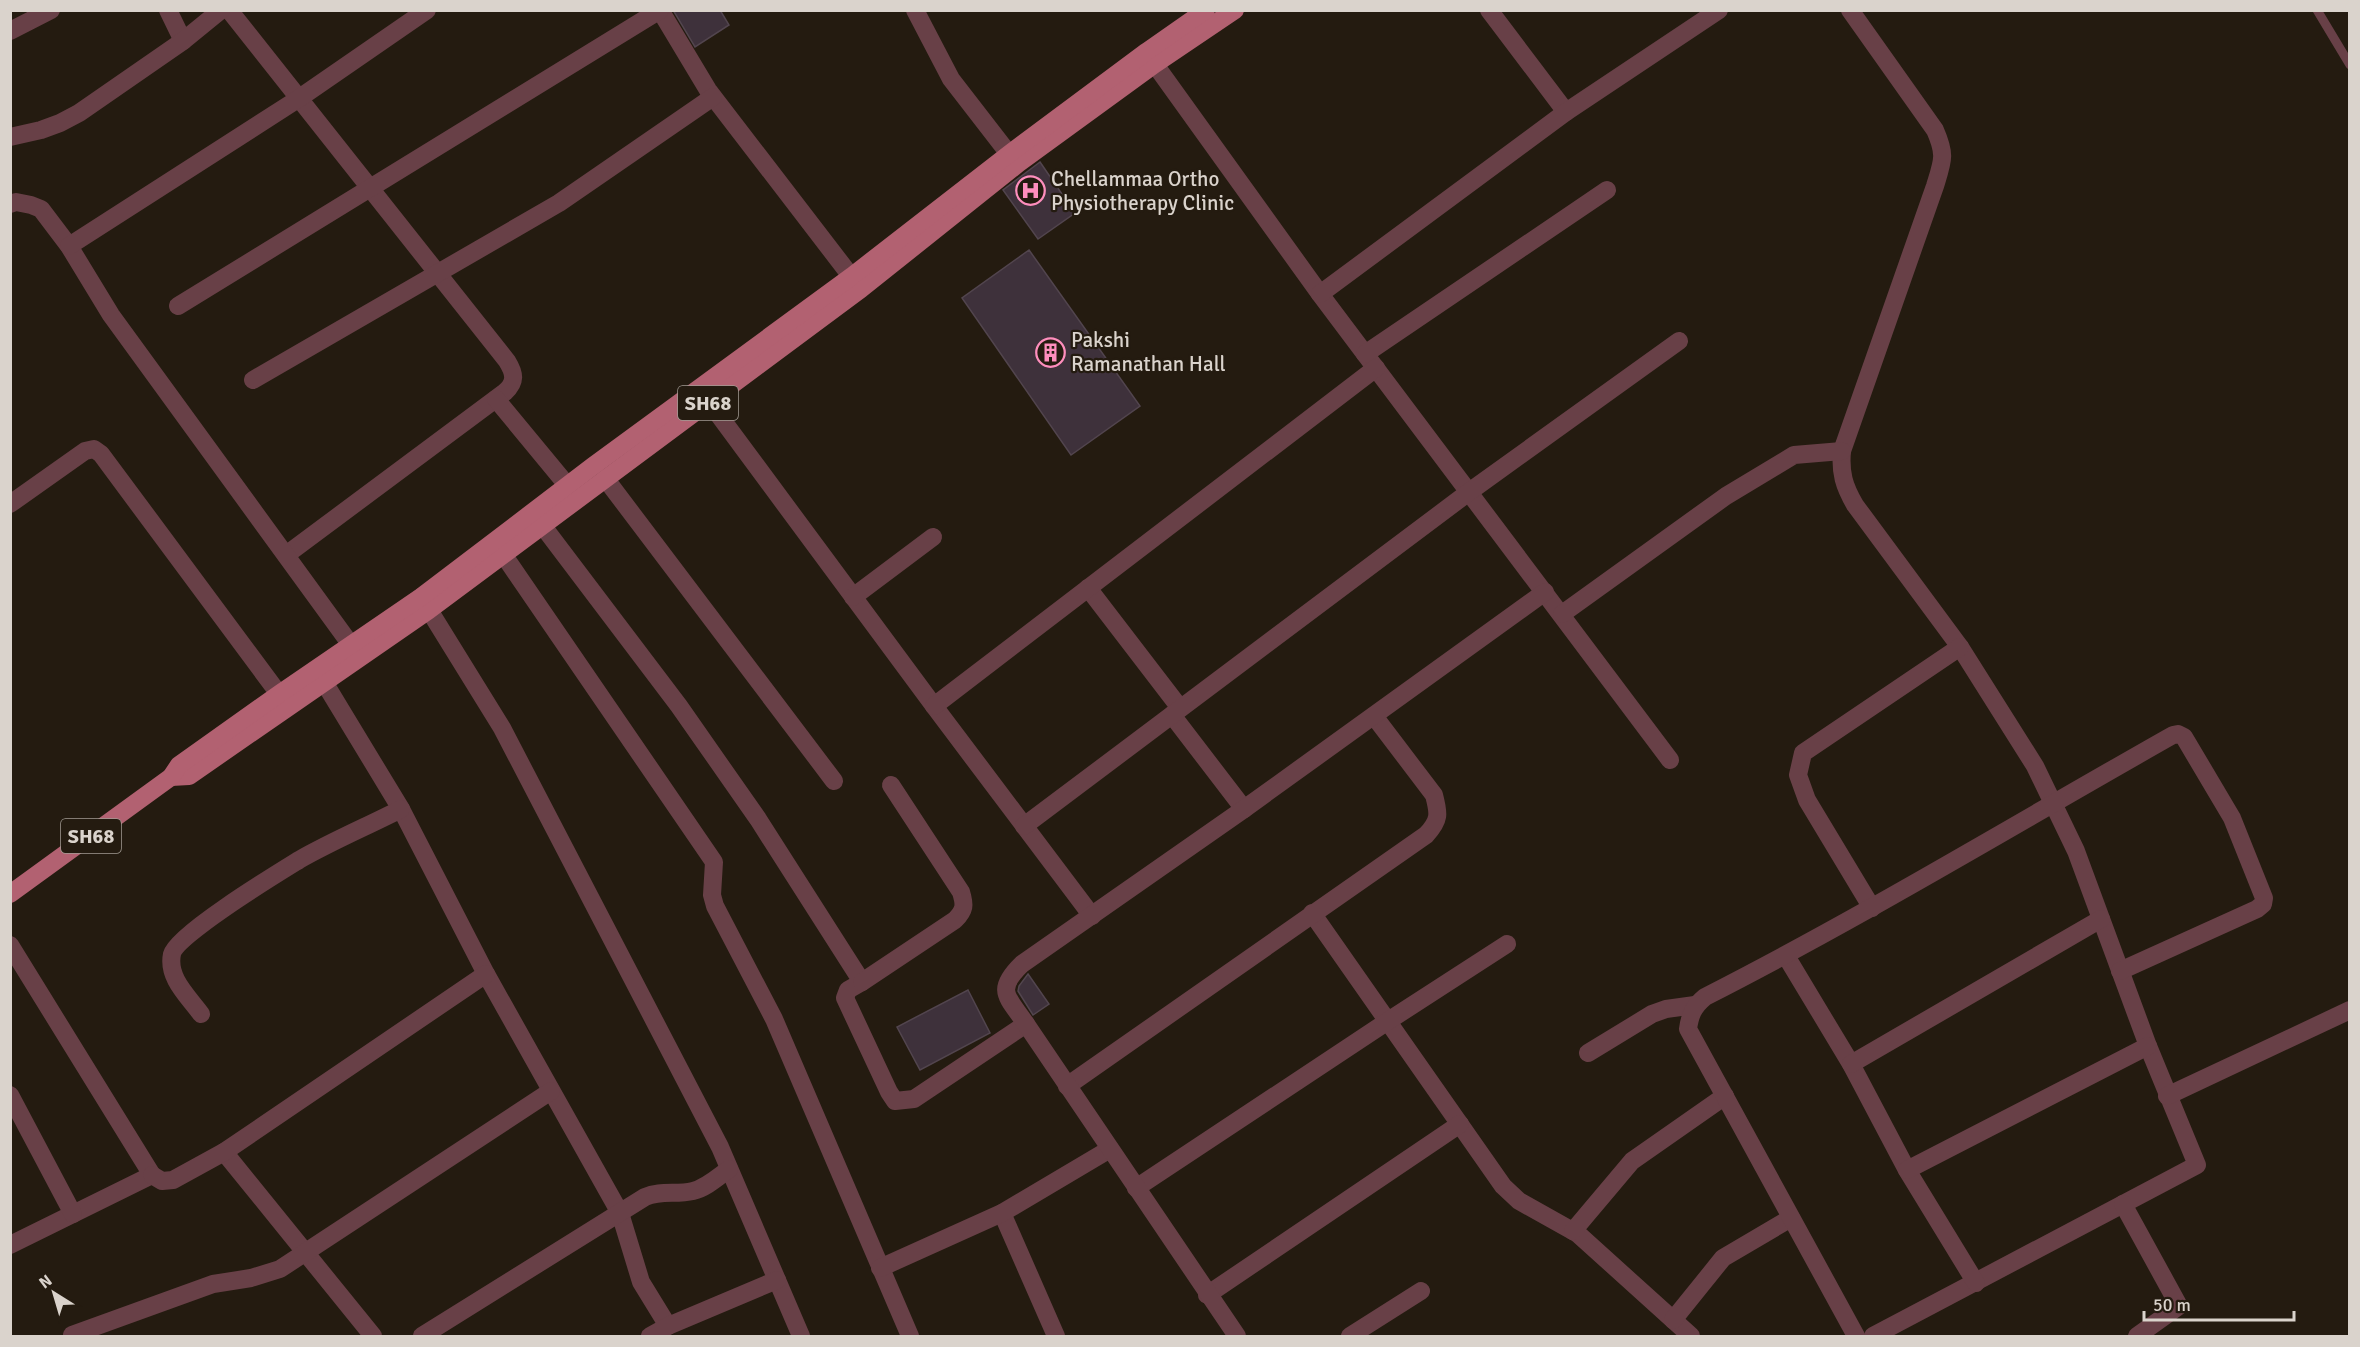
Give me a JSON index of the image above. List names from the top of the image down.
{
  "streets": {
    "main road": ["SH68"]
  },
  "places": {
    "hospital": ["Chellammaa Ortho Physiotherapy Clinic"],
    "building": ["Pakshi Ramanathan Hall"]
  },
  "scale_bar": "50 m",
  "north": "top left"
}
